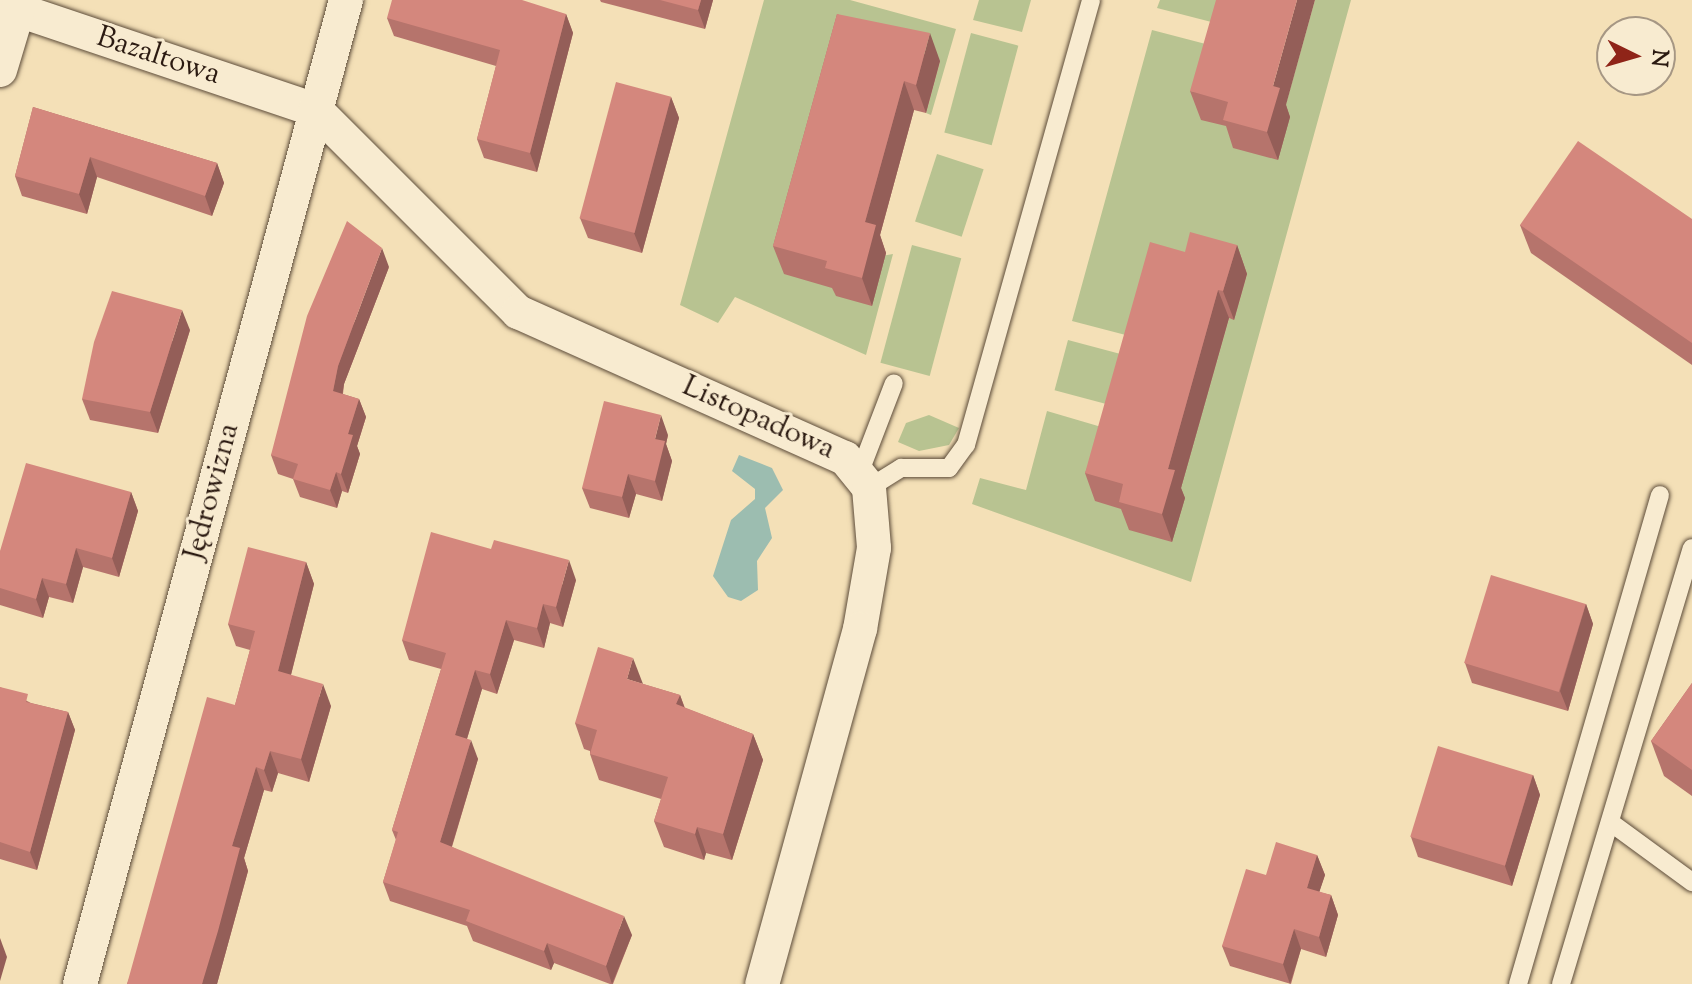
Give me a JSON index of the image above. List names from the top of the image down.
{
  "streets": {
    "street": ["Bazaltowa", "Listopadowa", "Jędrowizna"]
  },
  "crossings": [
    ["Bazaltowa", "Listopadowa"],
    ["Bazaltowa", "Jędrowizna"],
    ["Listopadowa", "Jędrowizna"]
  ],
  "north": "right"
}
